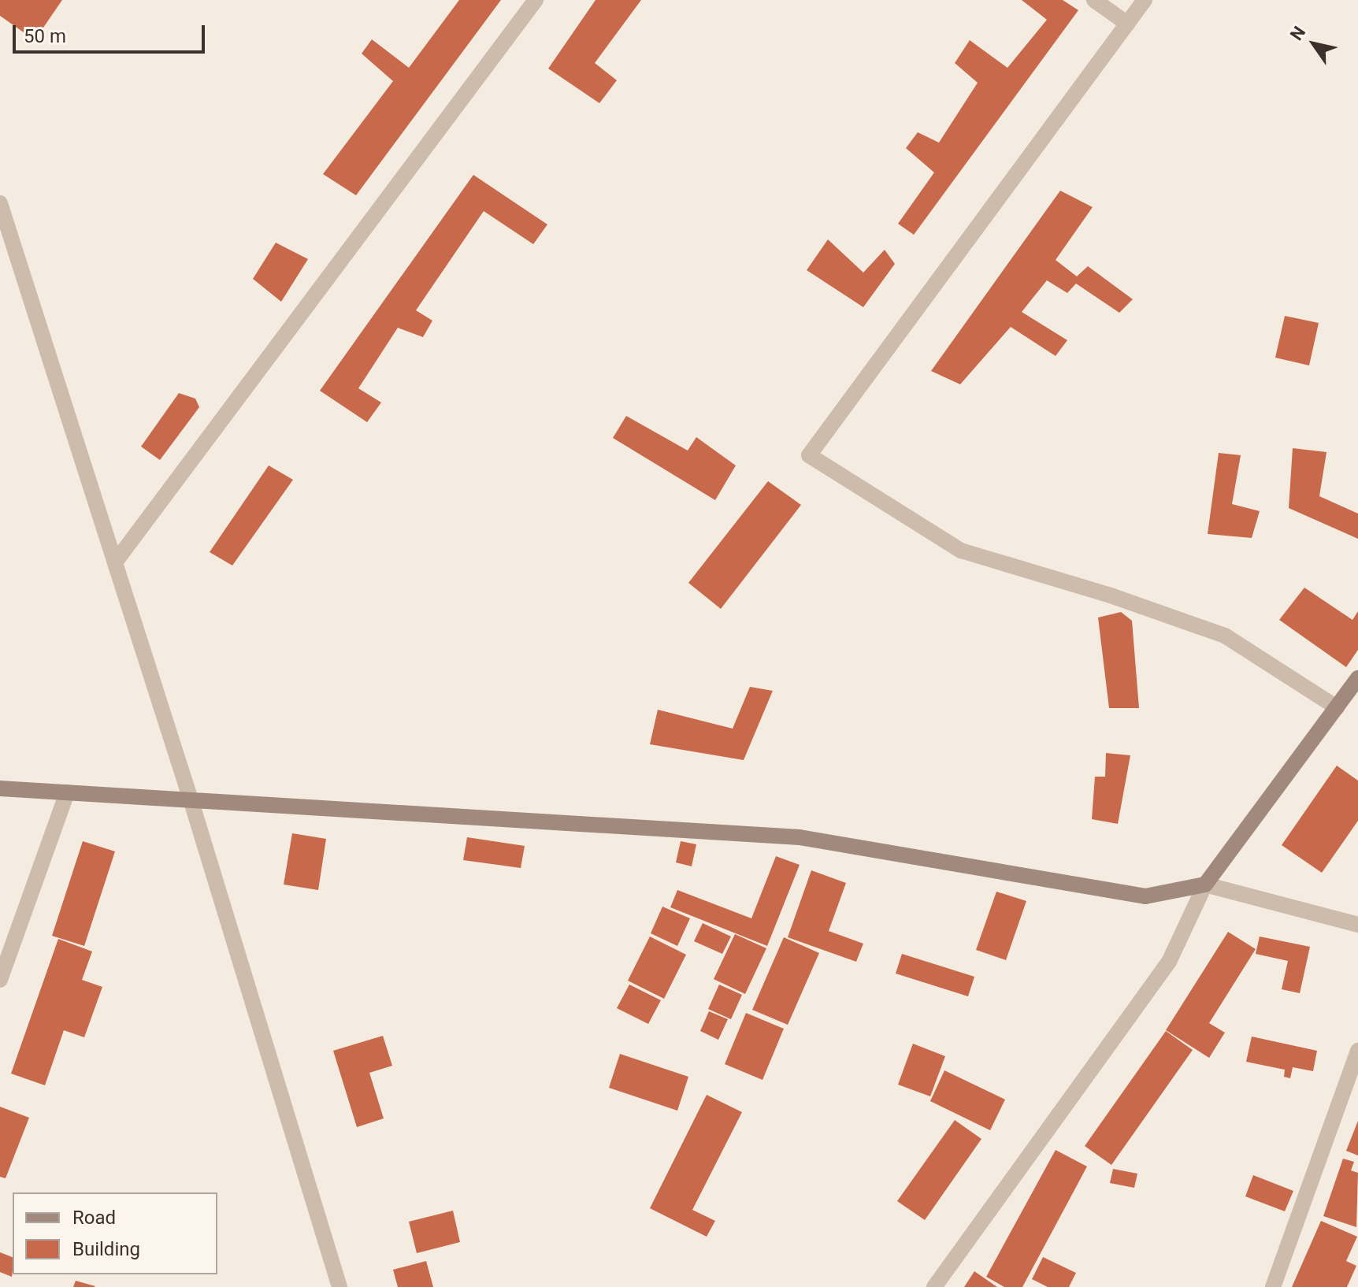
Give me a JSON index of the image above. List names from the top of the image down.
{
  "legend": ["Road", "Building"],
  "scale_bar": "50 m",
  "north": "top left"
}
